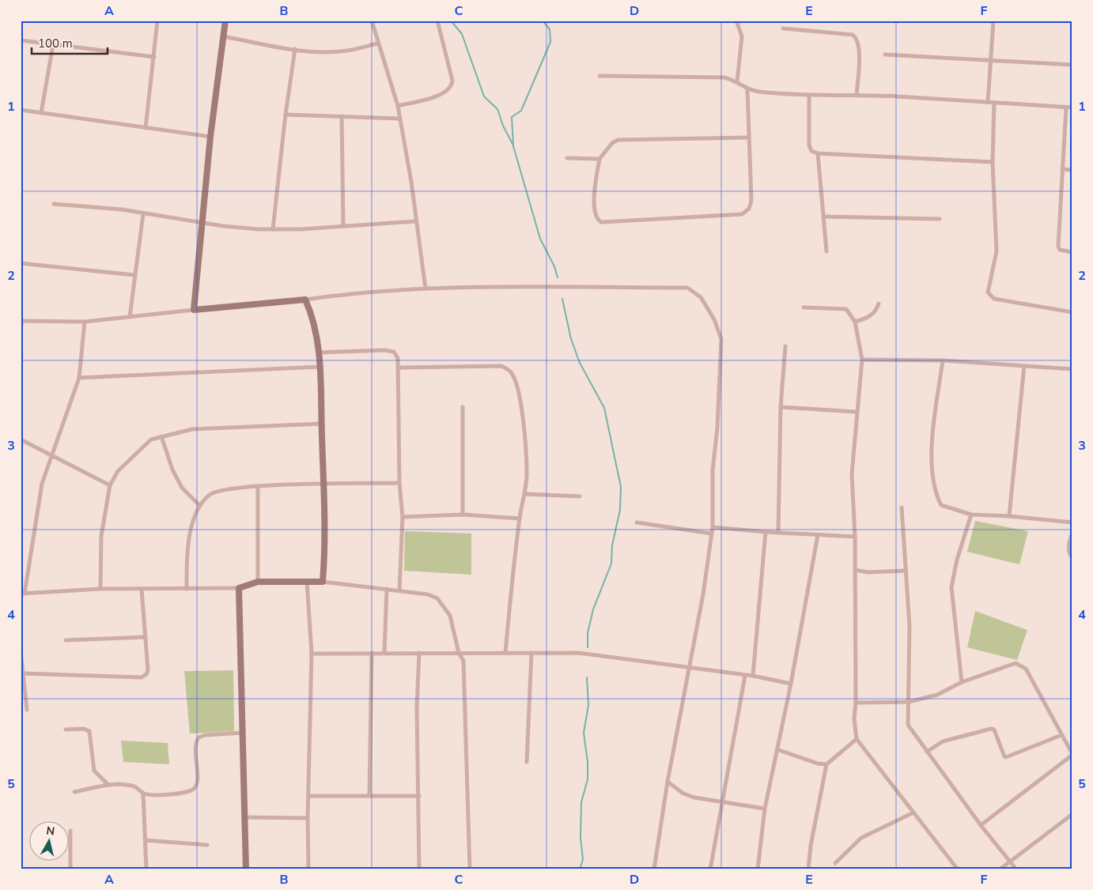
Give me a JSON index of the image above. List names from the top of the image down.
{
  "scale_bar": "100 m",
  "north": "top",
  "grid": {
    "columns": [
      "A",
      "B",
      "C",
      "D",
      "E",
      "F"
    ],
    "rows": [
      "1",
      "2",
      "3",
      "4",
      "5"
    ]
  }
}
